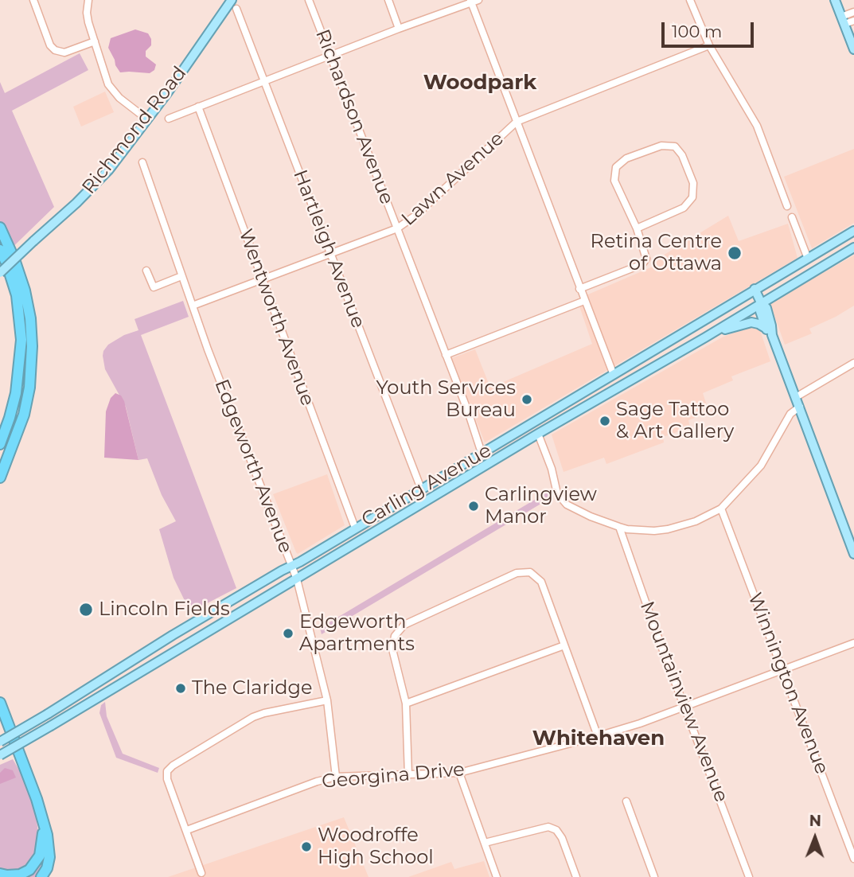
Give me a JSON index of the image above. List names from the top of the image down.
{
  "streets": {
    "main road": ["Richmond Road", "Carling Avenue"],
    "street": [
      "Richardson Avenue",
      "Lawn Avenue",
      "Hartleigh Avenue",
      "Wentworth Avenue",
      "Edgeworth Avenue",
      "Winnington Avenue",
      "Mountainview Avenue",
      "Georgina Drive"
    ]
  },
  "crossings": [
    ["Richardson Avenue", "Lawn Avenue"],
    ["Richardson Avenue", "Carling Avenue"],
    ["Lawn Avenue", "Hartleigh Avenue"],
    ["Lawn Avenue", "Wentworth Avenue"],
    ["Lawn Avenue", "Edgeworth Avenue"],
    ["Hartleigh Avenue", "Carling Avenue"],
    ["Wentworth Avenue", "Carling Avenue"],
    ["Edgeworth Avenue", "Carling Avenue"],
    ["Edgeworth Avenue", "Georgina Drive"],
    ["Winnington Avenue", "Georgina Drive"],
    ["Mountainview Avenue", "Georgina Drive"]
  ],
  "districts": ["Woodpark", "Whitehaven"],
  "places": [
    "Retina Centre of Ottawa",
    "Youth Services Bureau",
    "Sage Tattoo & Art Gallery",
    "Carlingview Manor",
    "Lincoln Fields",
    "Edgeworth Apartments",
    "The Claridge",
    "Woodroffe High School"
  ],
  "scale_bar": "100 m",
  "north": "top"
}
